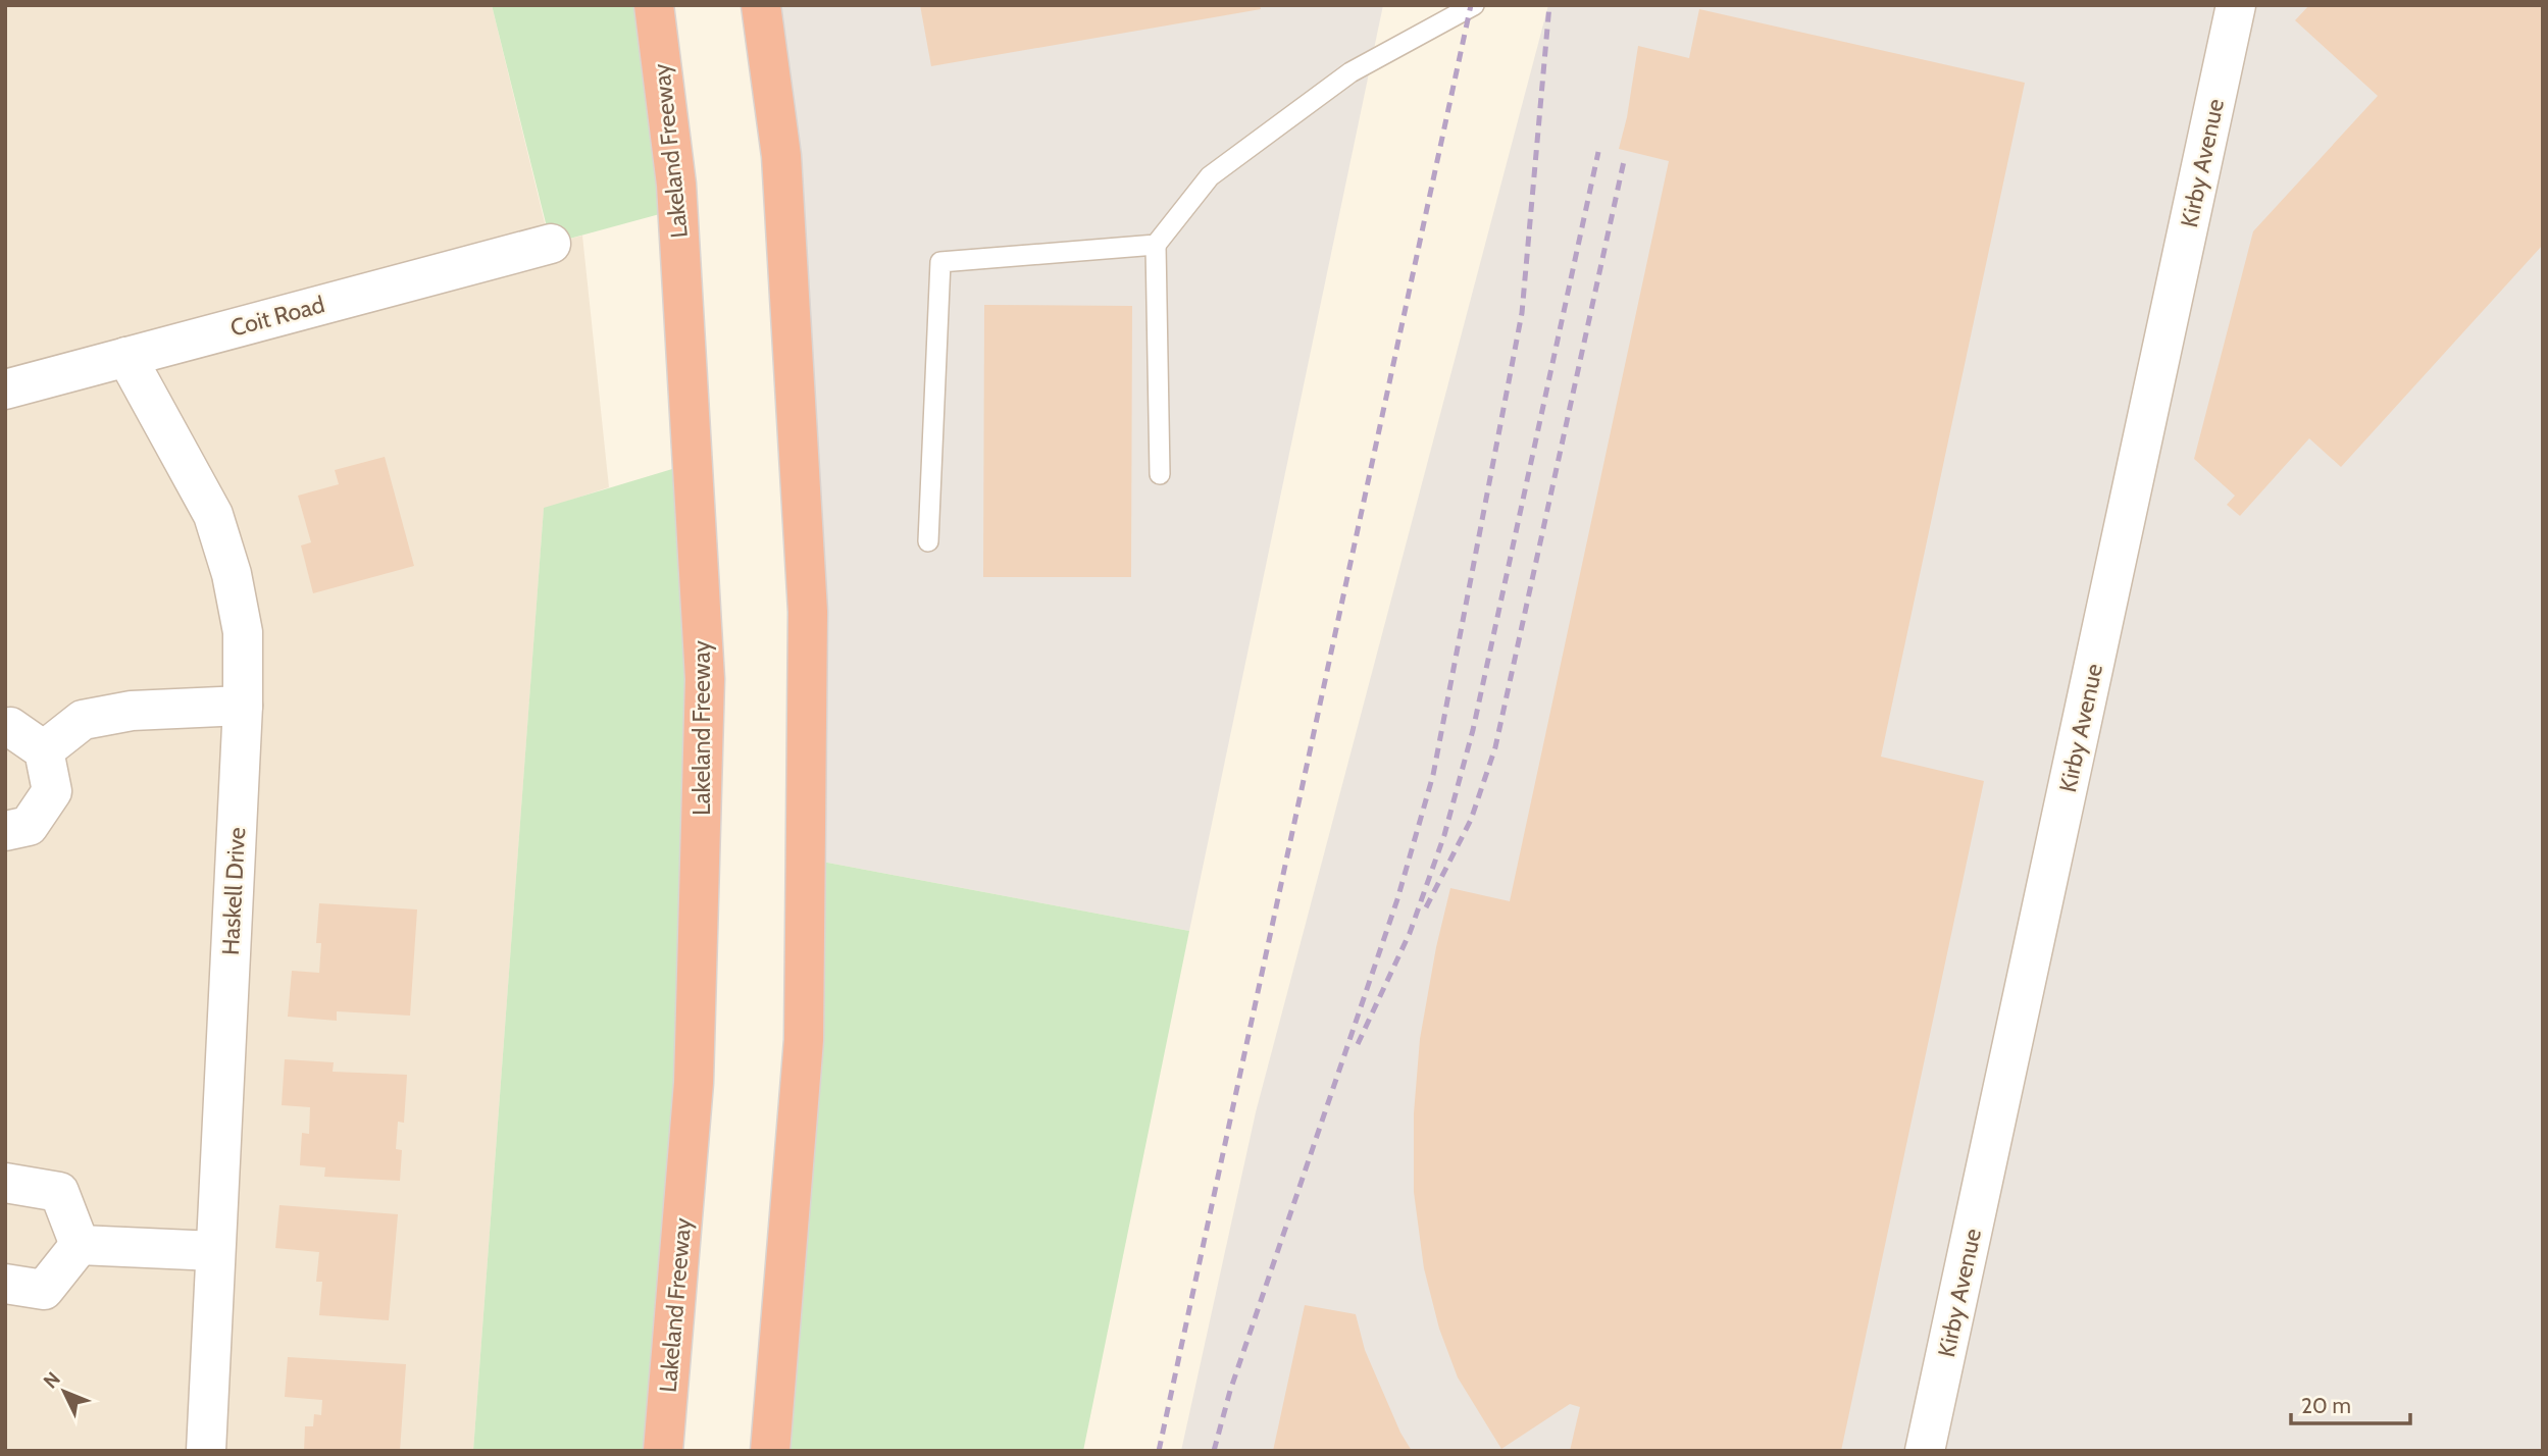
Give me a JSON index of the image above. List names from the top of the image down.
{
  "streets": {
    "highway": ["Lakeland Freeway"],
    "street": ["Kirby Avenue", "Coit Road", "Haskell Drive"]
  },
  "crossings": [
    ["Coit Road", "Haskell Drive"]
  ],
  "scale_bar": "20 m",
  "north": "top left"
}
